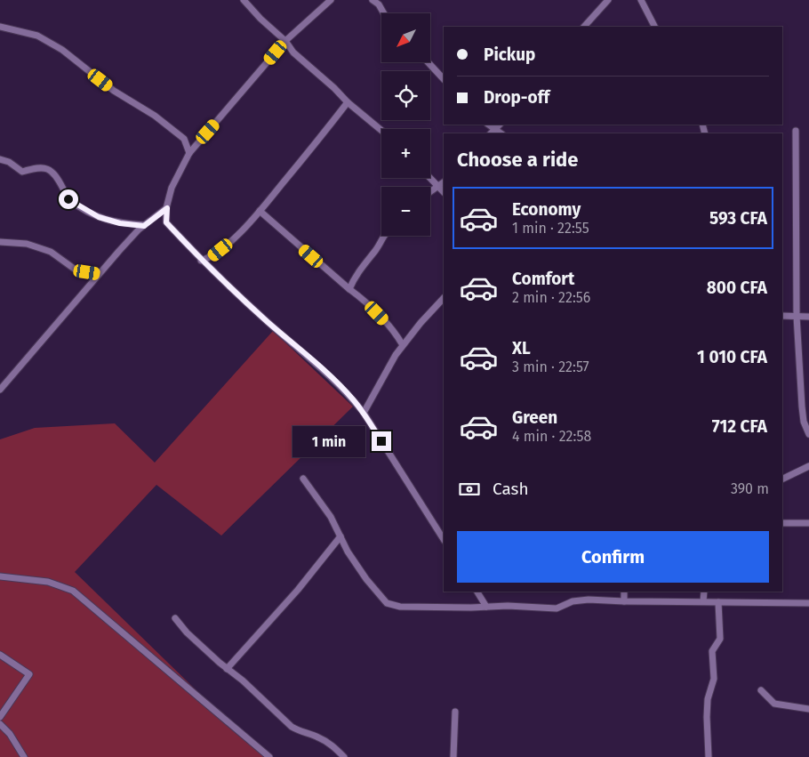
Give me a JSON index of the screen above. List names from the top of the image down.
{
  "north": "bottom left",
  "page": {
    "map_buttons": ["+", "−"],
    "banner": ["Pickup", "Drop-off"],
    "heading": "Choose a ride",
    "list": [
      {
        "name": "Economy",
        "note": "1 min · 22:55",
        "value": "593 CFA"
      },
      {
        "name": "Comfort",
        "note": "2 min · 22:56",
        "value": "800 CFA"
      },
      {
        "name": "XL",
        "note": "3 min · 22:57",
        "value": "1 010 CFA"
      },
      {
        "name": "Green",
        "note": "4 min · 22:58",
        "value": "712 CFA"
      }
    ],
    "bubble": "1 min",
    "pay": ["Cash", "390 m"],
    "buttons": "Confirm"
  }
}
